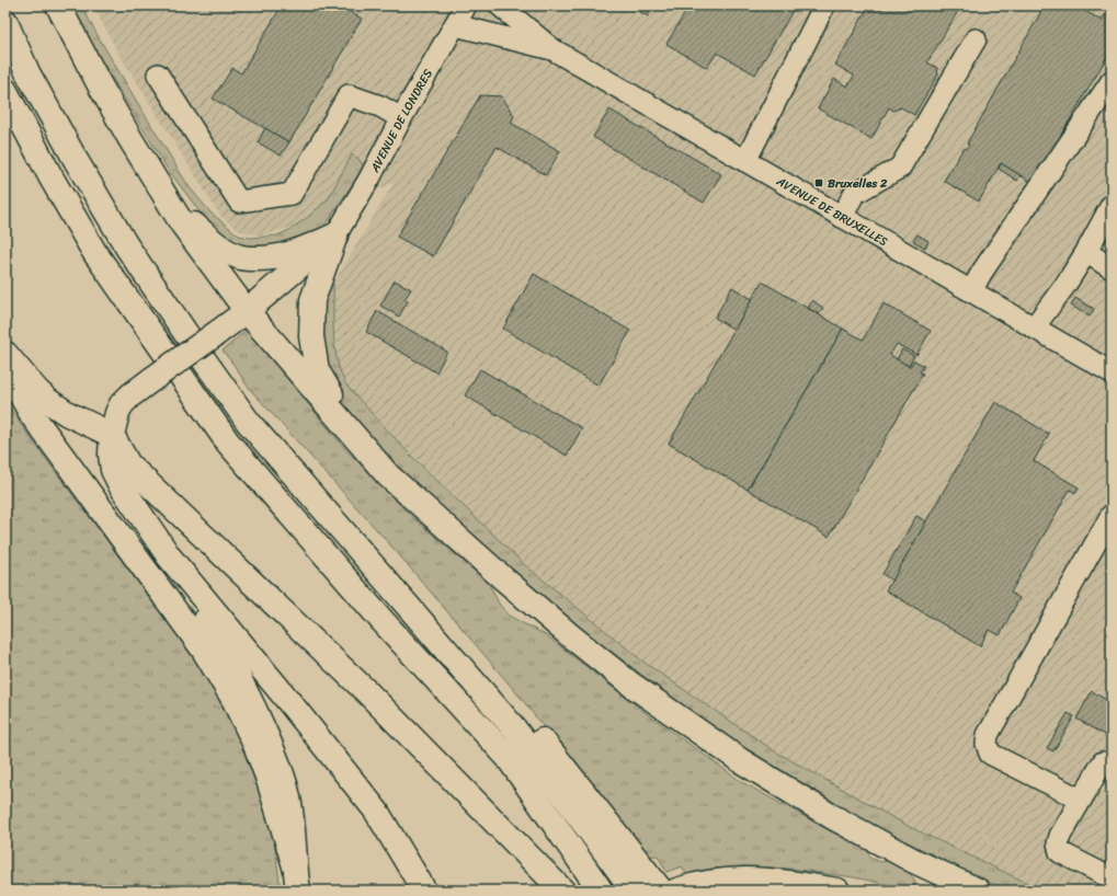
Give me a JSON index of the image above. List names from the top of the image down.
{
  "streets": {
    "street": ["AVENUE DE LONDRES", "AVENUE DE BRUXELLES"]
  },
  "crossings": [
    ["AVENUE DE LONDRES", "AVENUE DE BRUXELLES"]
  ],
  "places": {
    "transit": ["Bruxelles 2"]
  }
}
